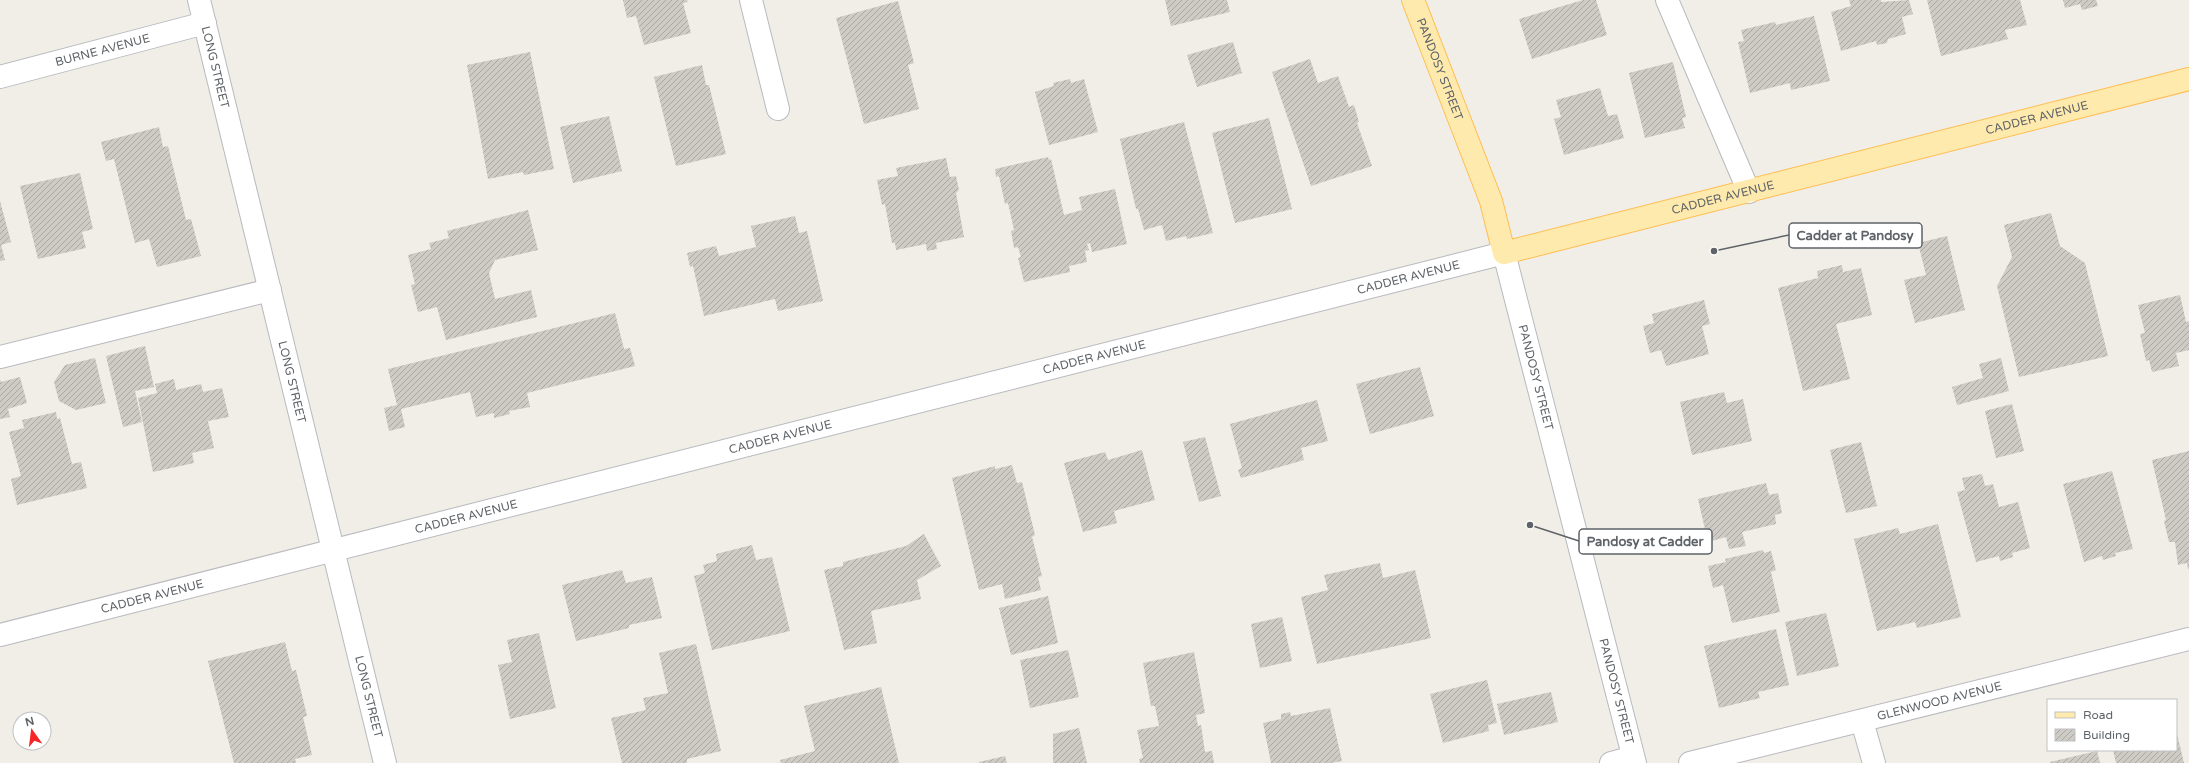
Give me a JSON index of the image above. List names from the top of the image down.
{
  "streets": {
    "main road": ["PANDOSY STREET", "CADDER AVENUE"],
    "street": ["BURNE AVENUE", "LONG STREET", "GLENWOOD AVENUE"]
  },
  "crossings": [
    ["BURNE AVENUE", "LONG STREET"],
    ["LONG STREET", "CADDER AVENUE"],
    ["PANDOSY STREET", "CADDER AVENUE"]
  ],
  "places": ["Cadder at Pandosy", "Pandosy at Cadder"],
  "legend": ["Road", "Building"],
  "north": "top"
}
